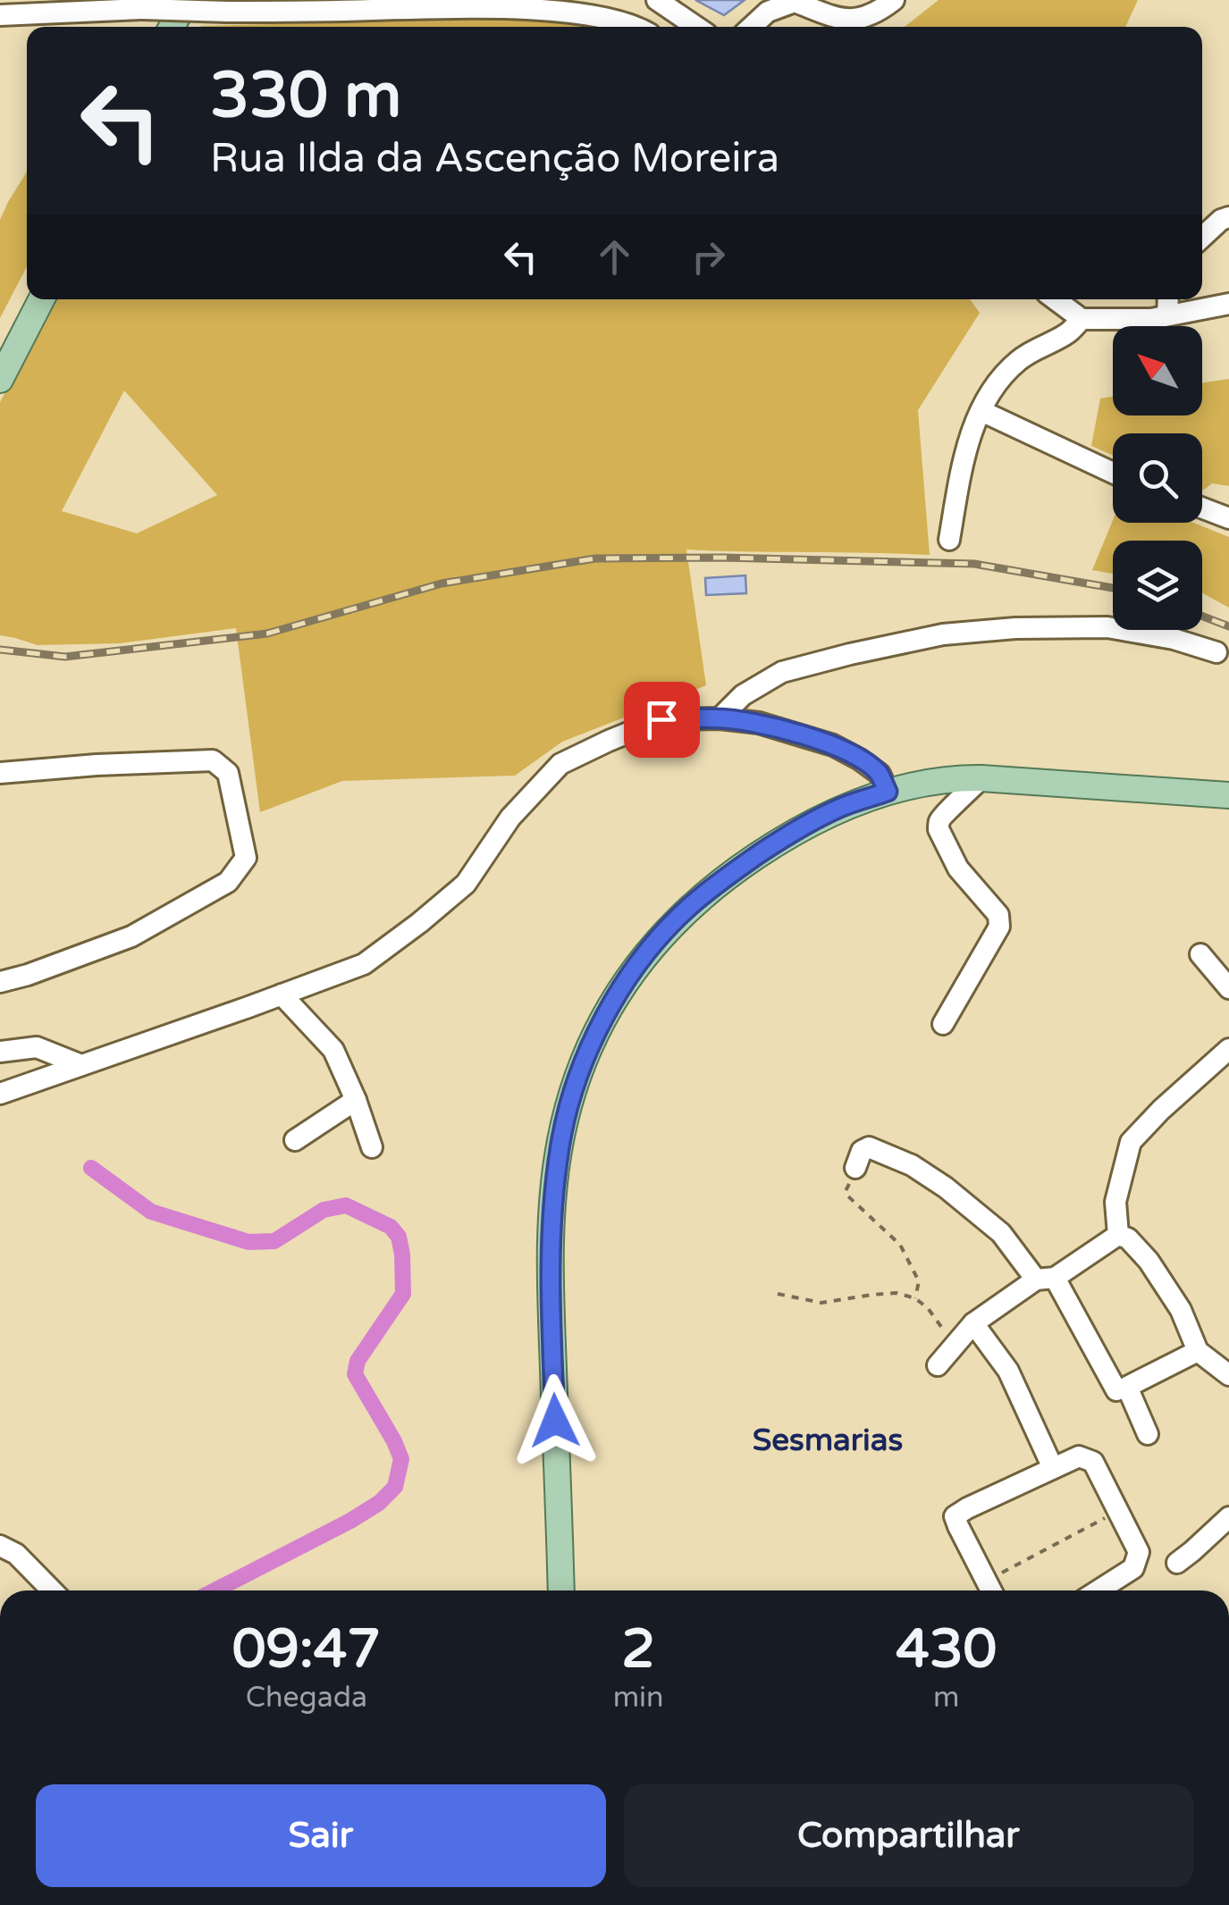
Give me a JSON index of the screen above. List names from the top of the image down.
{
  "districts": ["Sesmarias"],
  "north": "top left",
  "page": {
    "turn": ["330 m", "Rua Ilda da Ascenção Moreira"],
    "eta": [
      "09:47",
      "Chegada",
      "2",
      "min",
      "430",
      "m"
    ],
    "buttons": ["Sair", "Compartilhar"]
  }
}
